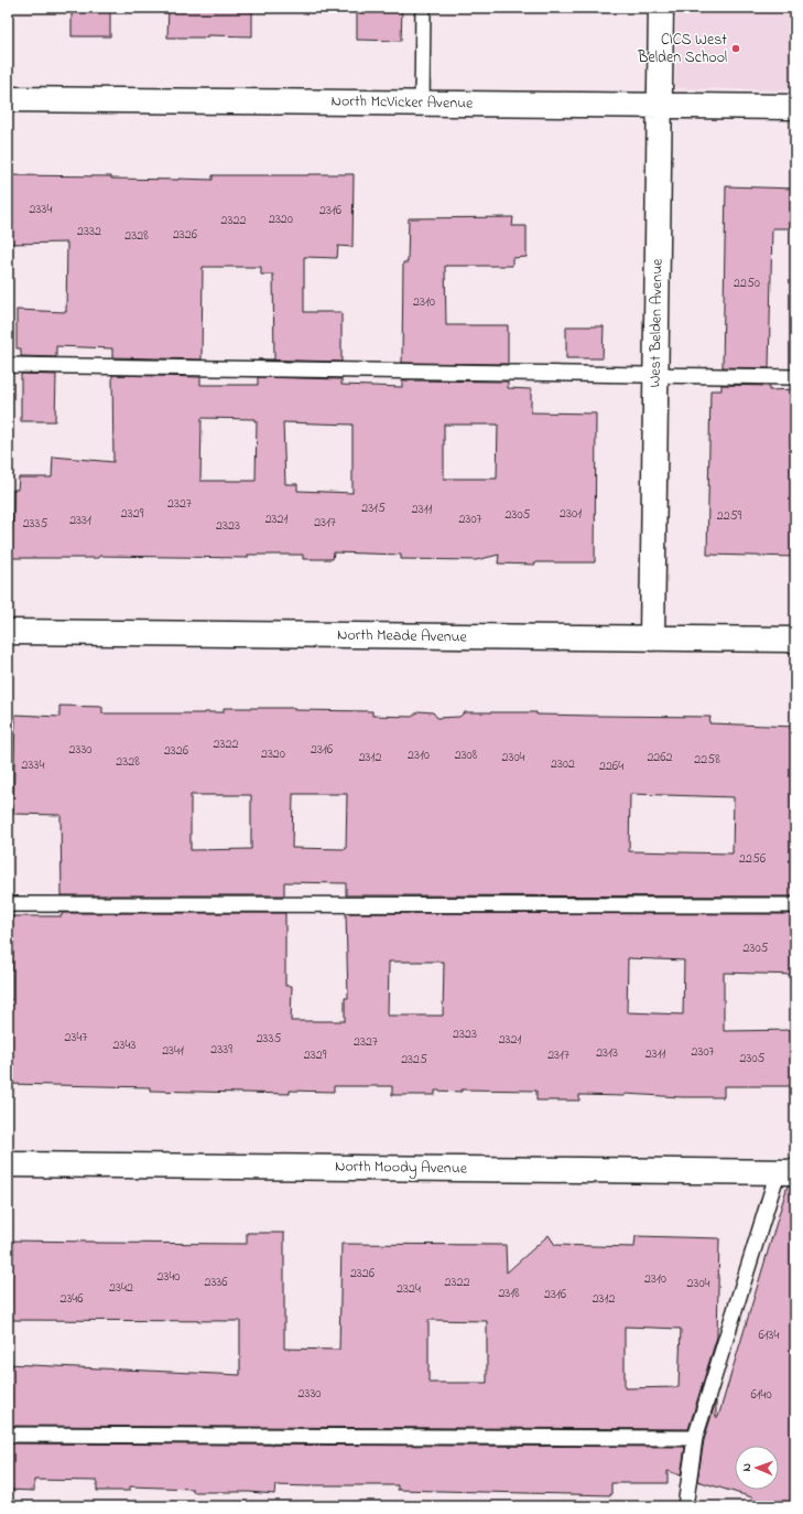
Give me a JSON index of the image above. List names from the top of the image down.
{
  "streets": {
    "street": [
      "North McVicker Avenue",
      "West Belden Avenue",
      "North Meade Avenue",
      "North Moody Avenue"
    ]
  },
  "crossings": [
    ["North McVicker Avenue", "West Belden Avenue"],
    ["West Belden Avenue", "North Meade Avenue"]
  ],
  "places": ["CICS West Belden School"],
  "house_numbers": [
    "2334",
    "2316",
    "2320",
    "2322",
    "2332",
    "2326",
    "2328",
    "2250",
    "2310",
    "2327",
    "2315",
    "2311",
    "2329",
    "2301",
    "2305",
    "2259",
    "2321",
    "2307",
    "2331",
    "2317",
    "2335",
    "2323",
    "2322",
    "2330",
    "2316",
    "2326",
    "2320",
    "2310",
    "2308",
    "2312",
    "2304",
    "2262",
    "2258",
    "2328",
    "2302",
    "2334",
    "2264",
    "2256",
    "2305",
    "2323",
    "2347",
    "2335",
    "2321",
    "2327",
    "2343",
    "2339",
    "2341",
    "2307",
    "2313",
    "2311",
    "2329",
    "2317",
    "2305",
    "2325",
    "2326",
    "2340",
    "2310",
    "2336",
    "2322",
    "2304",
    "2342",
    "2324",
    "2318",
    "2316",
    "2346",
    "2312",
    "6134",
    "2330",
    "6140"
  ],
  "north": "left"
}
